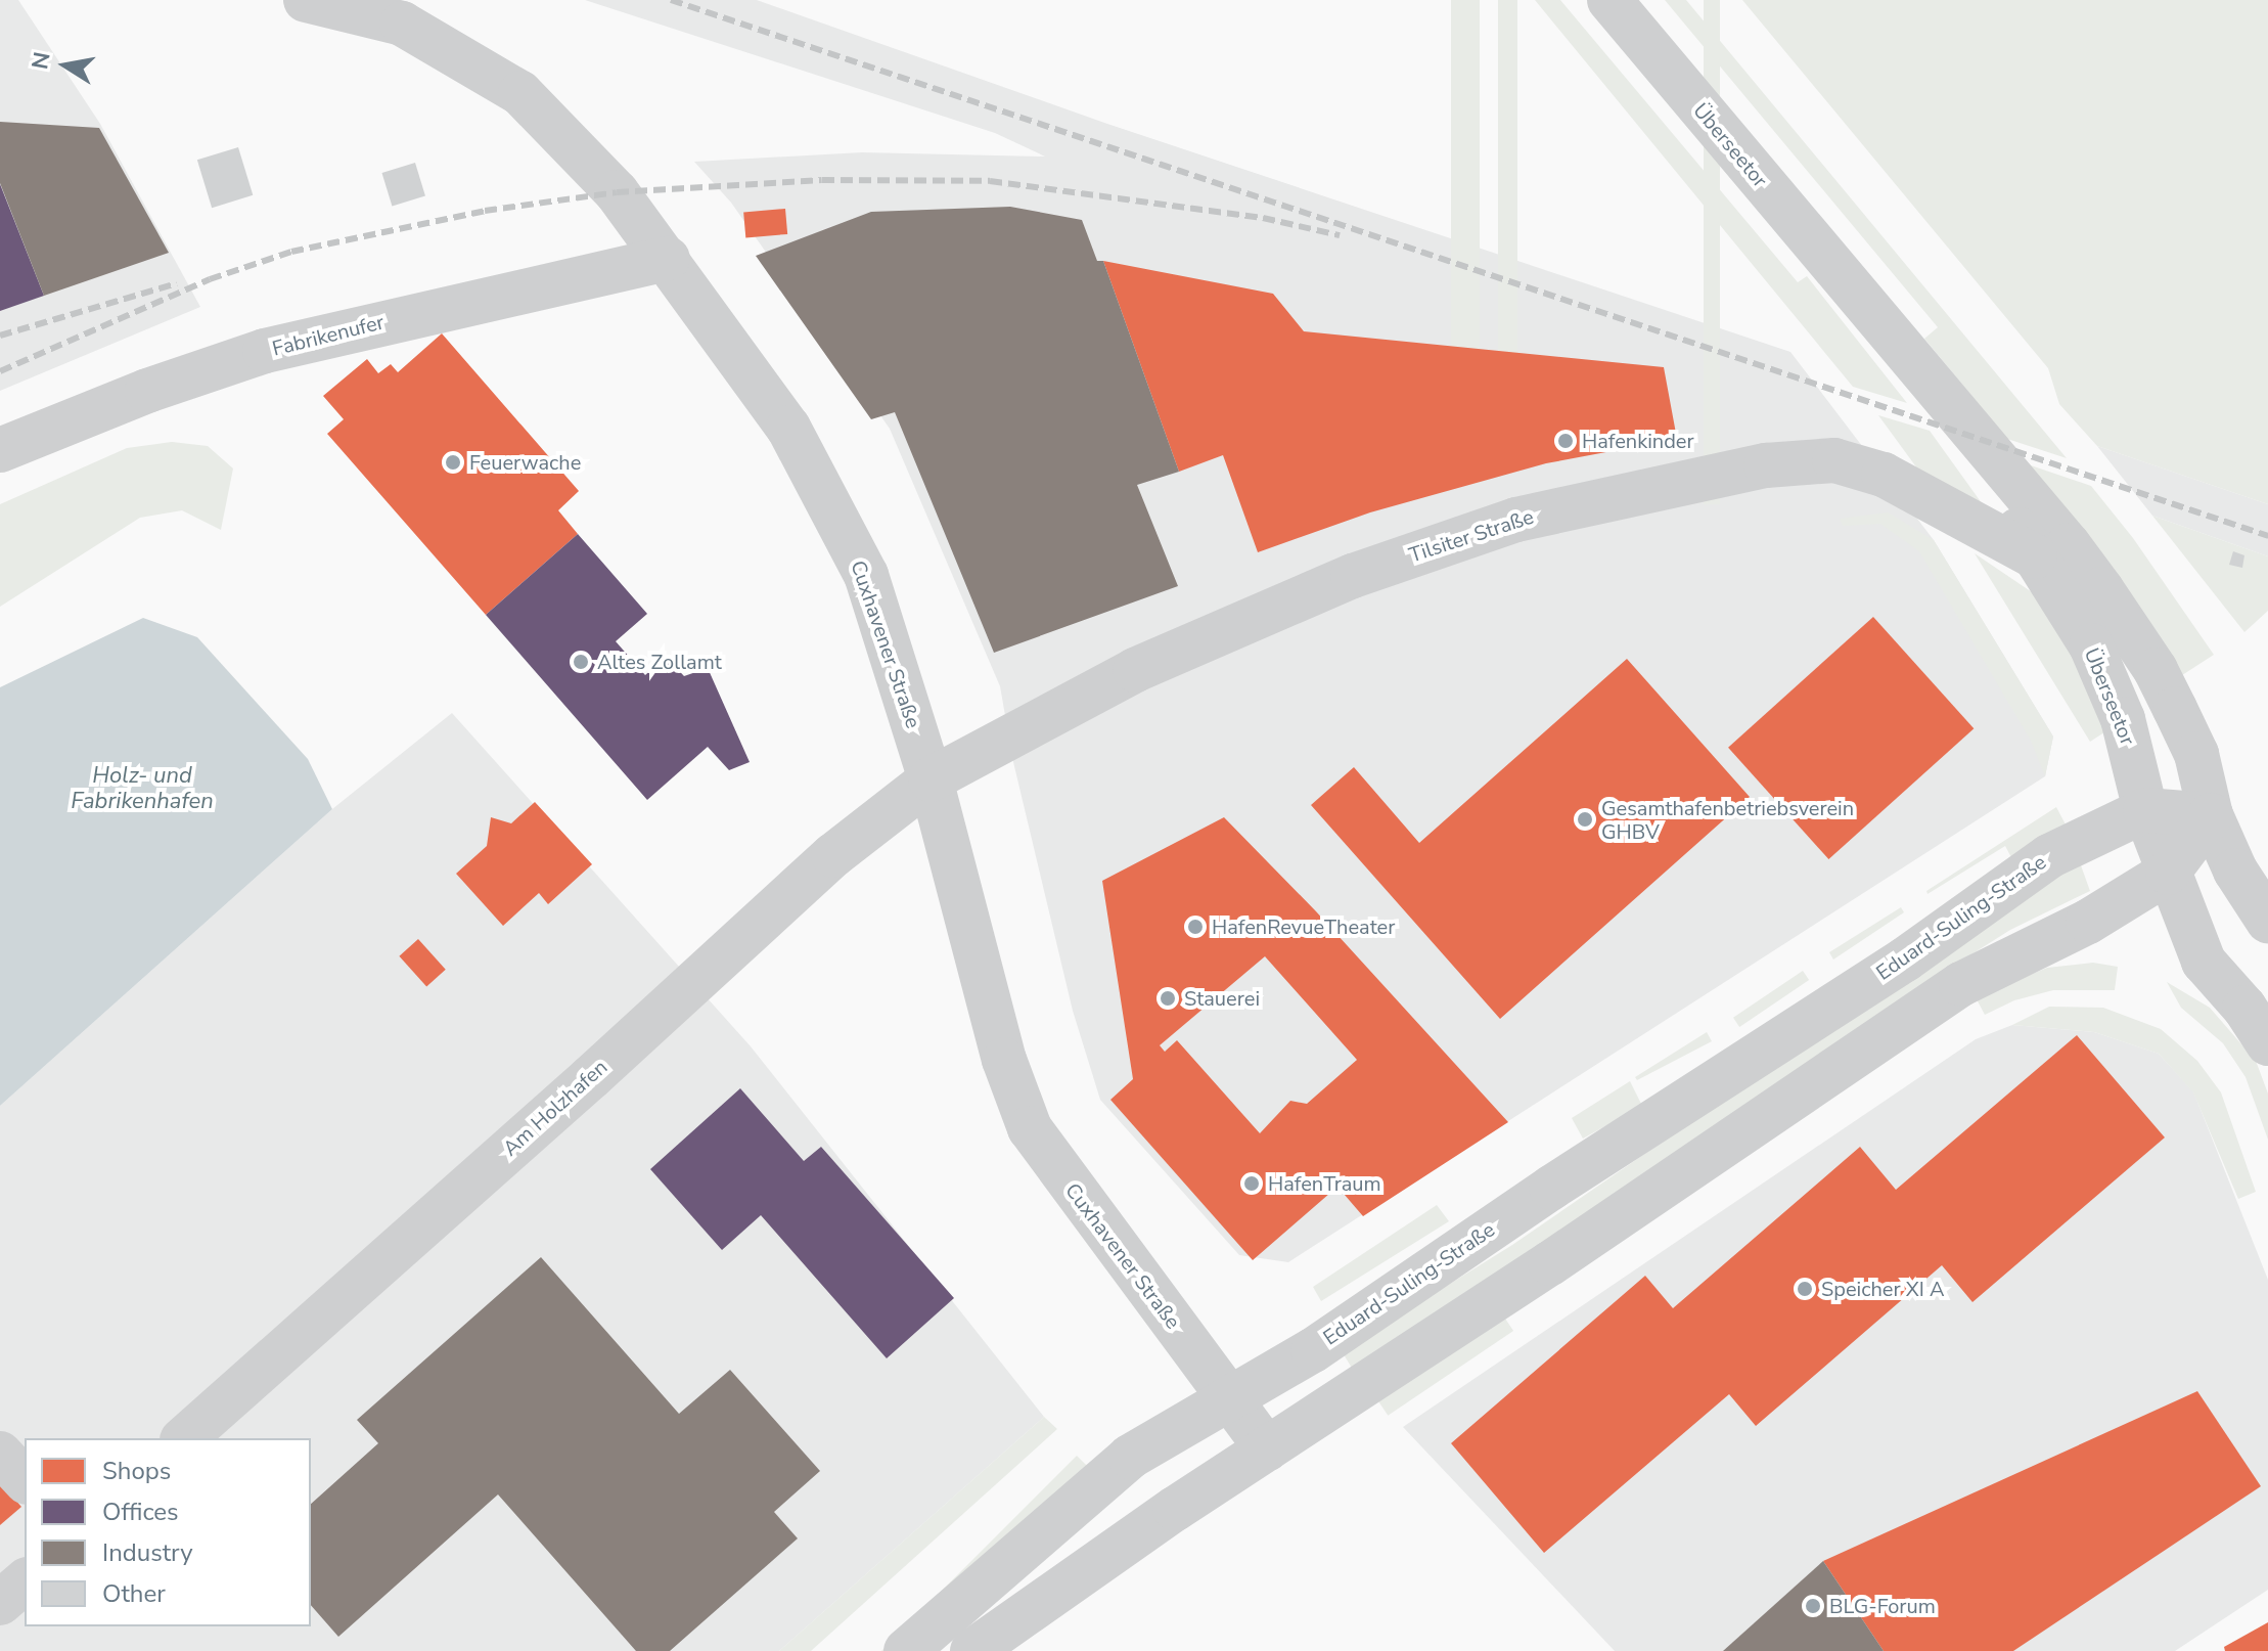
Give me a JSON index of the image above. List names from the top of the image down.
{
  "streets": {
    "street": [
      "Überseetor",
      "Fabrikenufer",
      "Tilsiter Straße",
      "Cuxhavener Straße",
      "Eduard-Suling-Straße",
      "Am Holzhafen"
    ]
  },
  "crossings": [
    ["Überseetor", "Tilsiter Straße"],
    ["Überseetor", "Eduard-Suling-Straße"],
    ["Fabrikenufer", "Cuxhavener Straße"],
    ["Tilsiter Straße", "Cuxhavener Straße"],
    ["Tilsiter Straße", "Am Holzhafen"],
    ["Cuxhavener Straße", "Eduard-Suling-Straße"],
    ["Cuxhavener Straße", "Am Holzhafen"]
  ],
  "water": ["Holz- und Fabrikenhafen"],
  "places": [
    "Hafenkinder",
    "Feuerwache",
    "Altes Zollamt",
    "Gesamthafenbetriebsverein GHBV",
    "HafenRevueTheater",
    "Stauerei",
    "HafenTraum",
    "Speicher XI A",
    "BLG-Forum"
  ],
  "legend": [
    "Shops",
    "Offices",
    "Industry",
    "Other"
  ],
  "north": "left"
}
